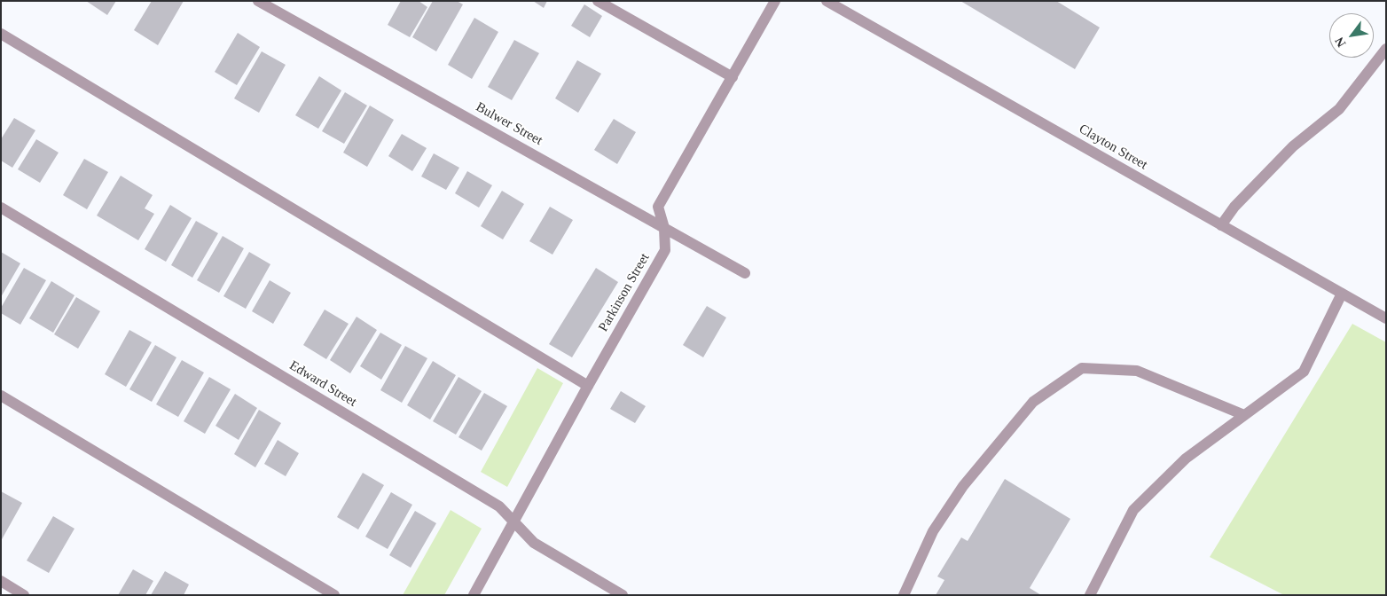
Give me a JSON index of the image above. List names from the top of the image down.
{
  "streets": {
    "street": [
      "Bulwer Street",
      "Clayton Street",
      "Parkinson Street",
      "Edward Street"
    ]
  },
  "crossings": [
    ["Bulwer Street", "Parkinson Street"],
    ["Parkinson Street", "Edward Street"]
  ],
  "north": "bottom left"
}
